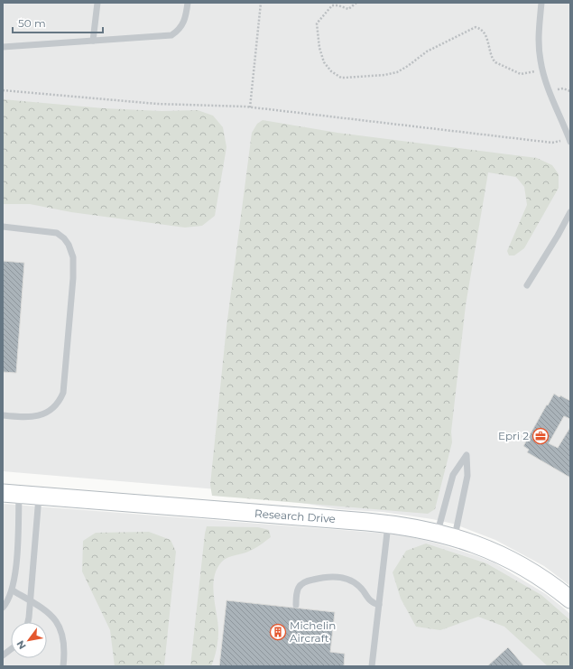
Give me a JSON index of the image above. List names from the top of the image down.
{
  "streets": {
    "street": ["Research Drive"]
  },
  "places": {
    "office": ["Epri 2"],
    "building": ["Michelin Aircraft"]
  },
  "scale_bar": "50 m",
  "north": "bottom left"
}
